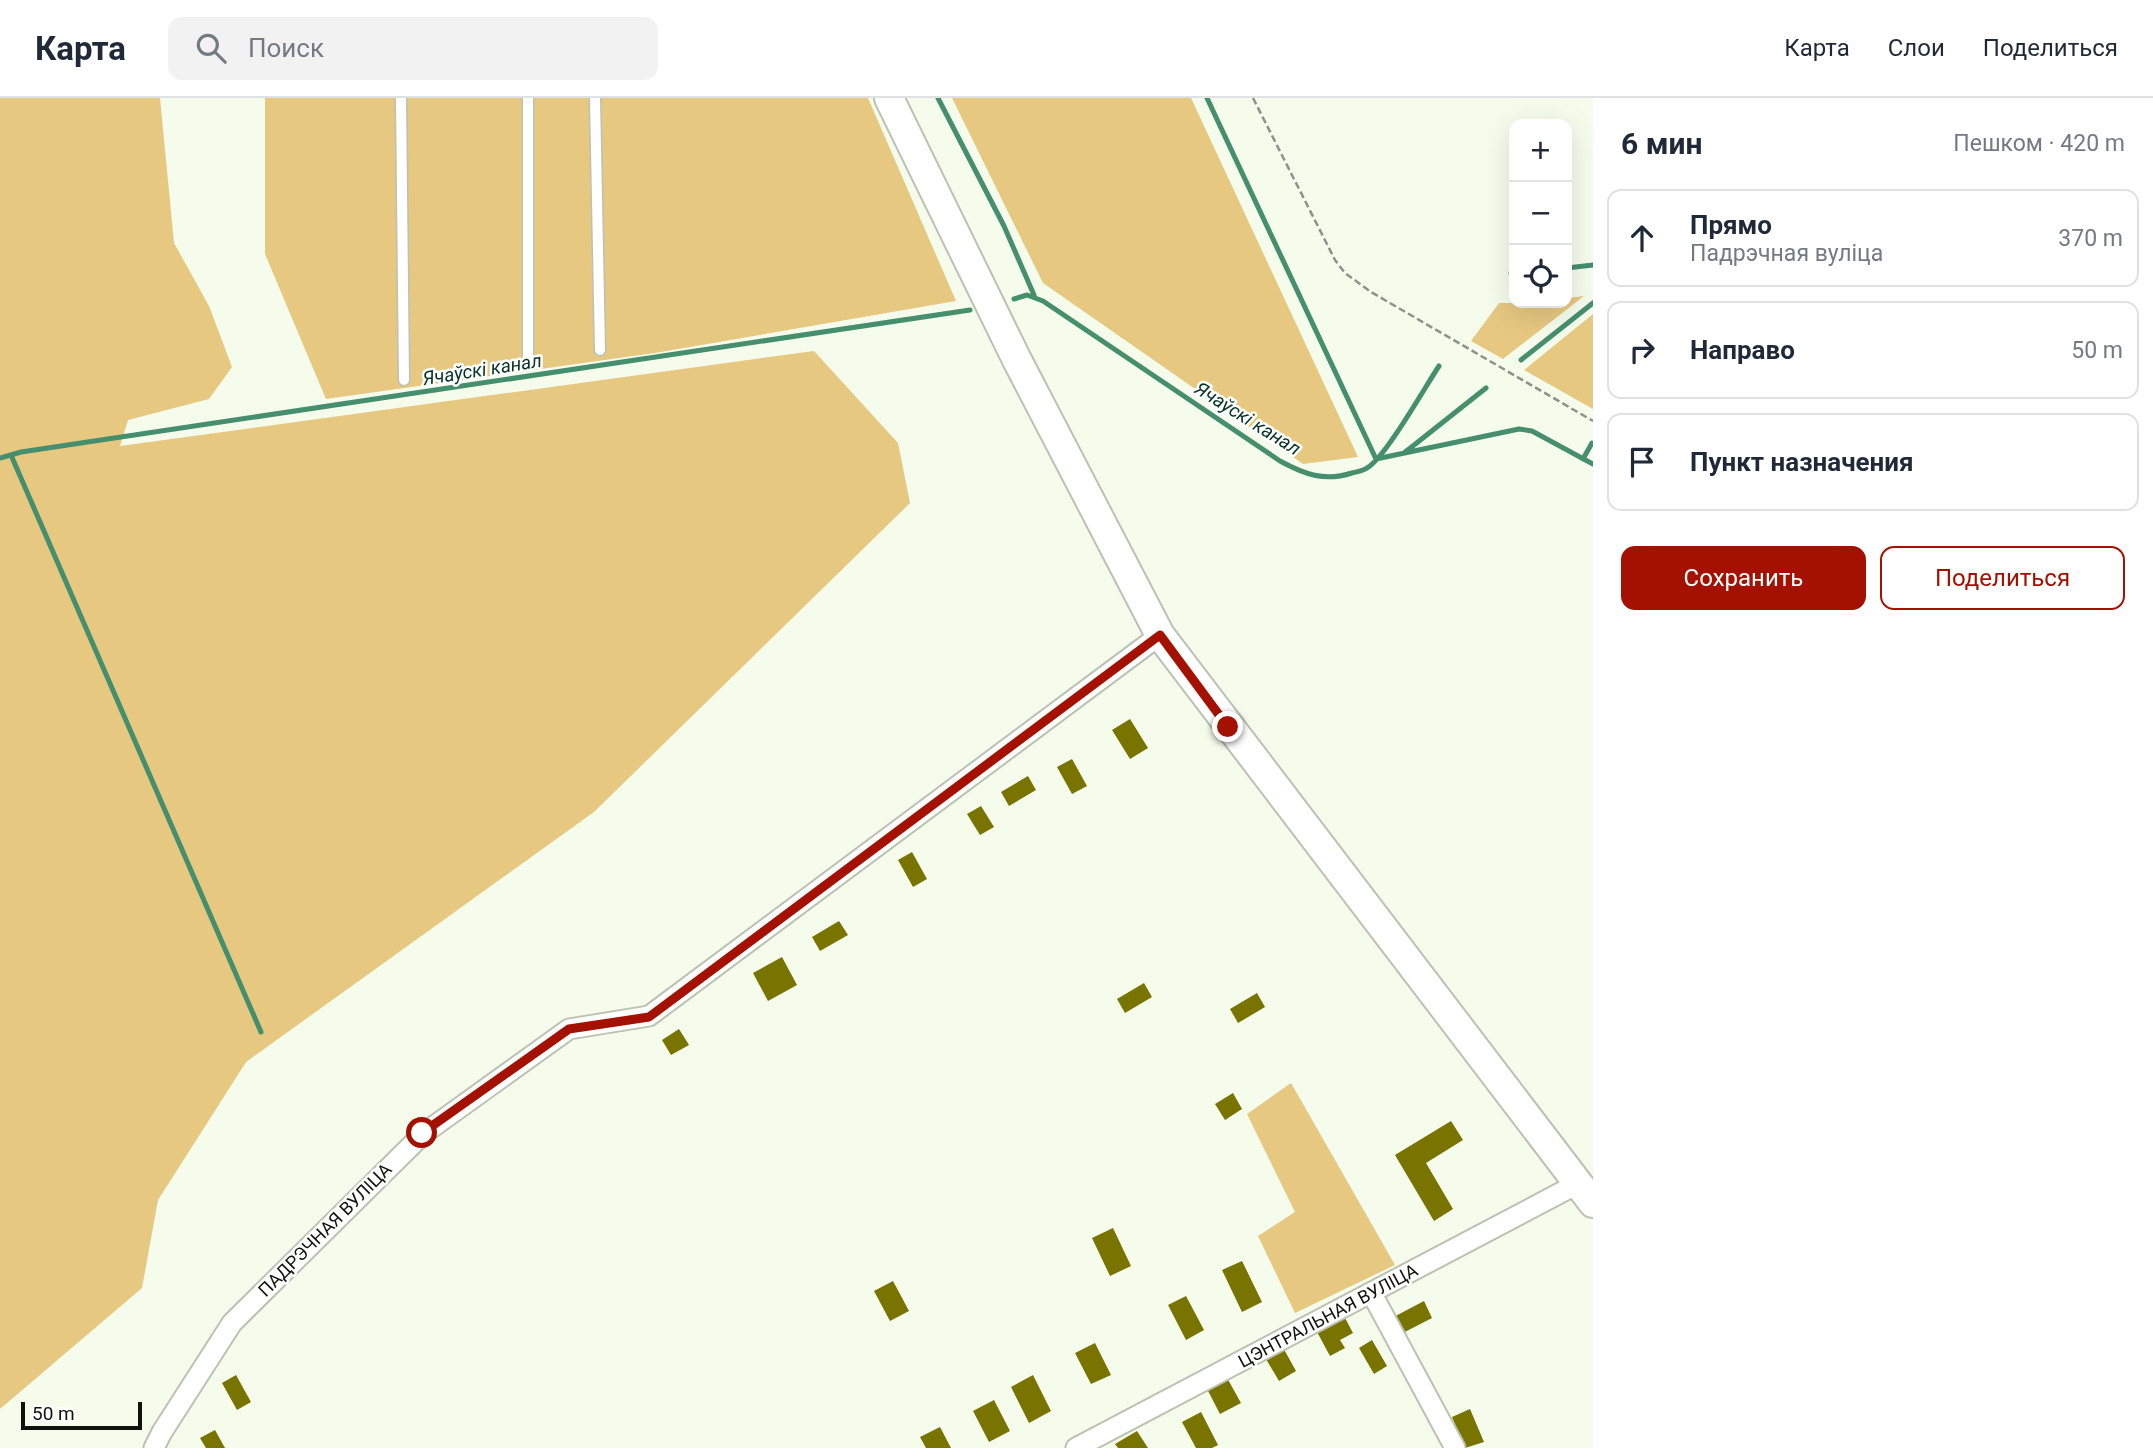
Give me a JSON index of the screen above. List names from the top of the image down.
{
  "streets": {
    "street": ["ПАДРЭЧНАЯ ВУЛІЦА", "ЦЭНТРАЛЬНАЯ ВУЛІЦА"]
  },
  "water": ["Ячаўскі канал"],
  "scale_bar": "50 m",
  "page": {
    "header": "Карта",
    "search": "Поиск",
    "nav": ["Карта", "Слои", "Поделиться"],
    "heading": ["6 мин", "Пешком · 420 m"],
    "map_buttons": ["+", "−"],
    "list": [
      ["Прямо", "Падрэчная вуліца", "370 m"],
      ["Направо", "50 m"],
      "Пункт назначения"
    ],
    "buttons": ["Сохранить", "Поделиться"],
    "scale": "50 m"
  }
}
